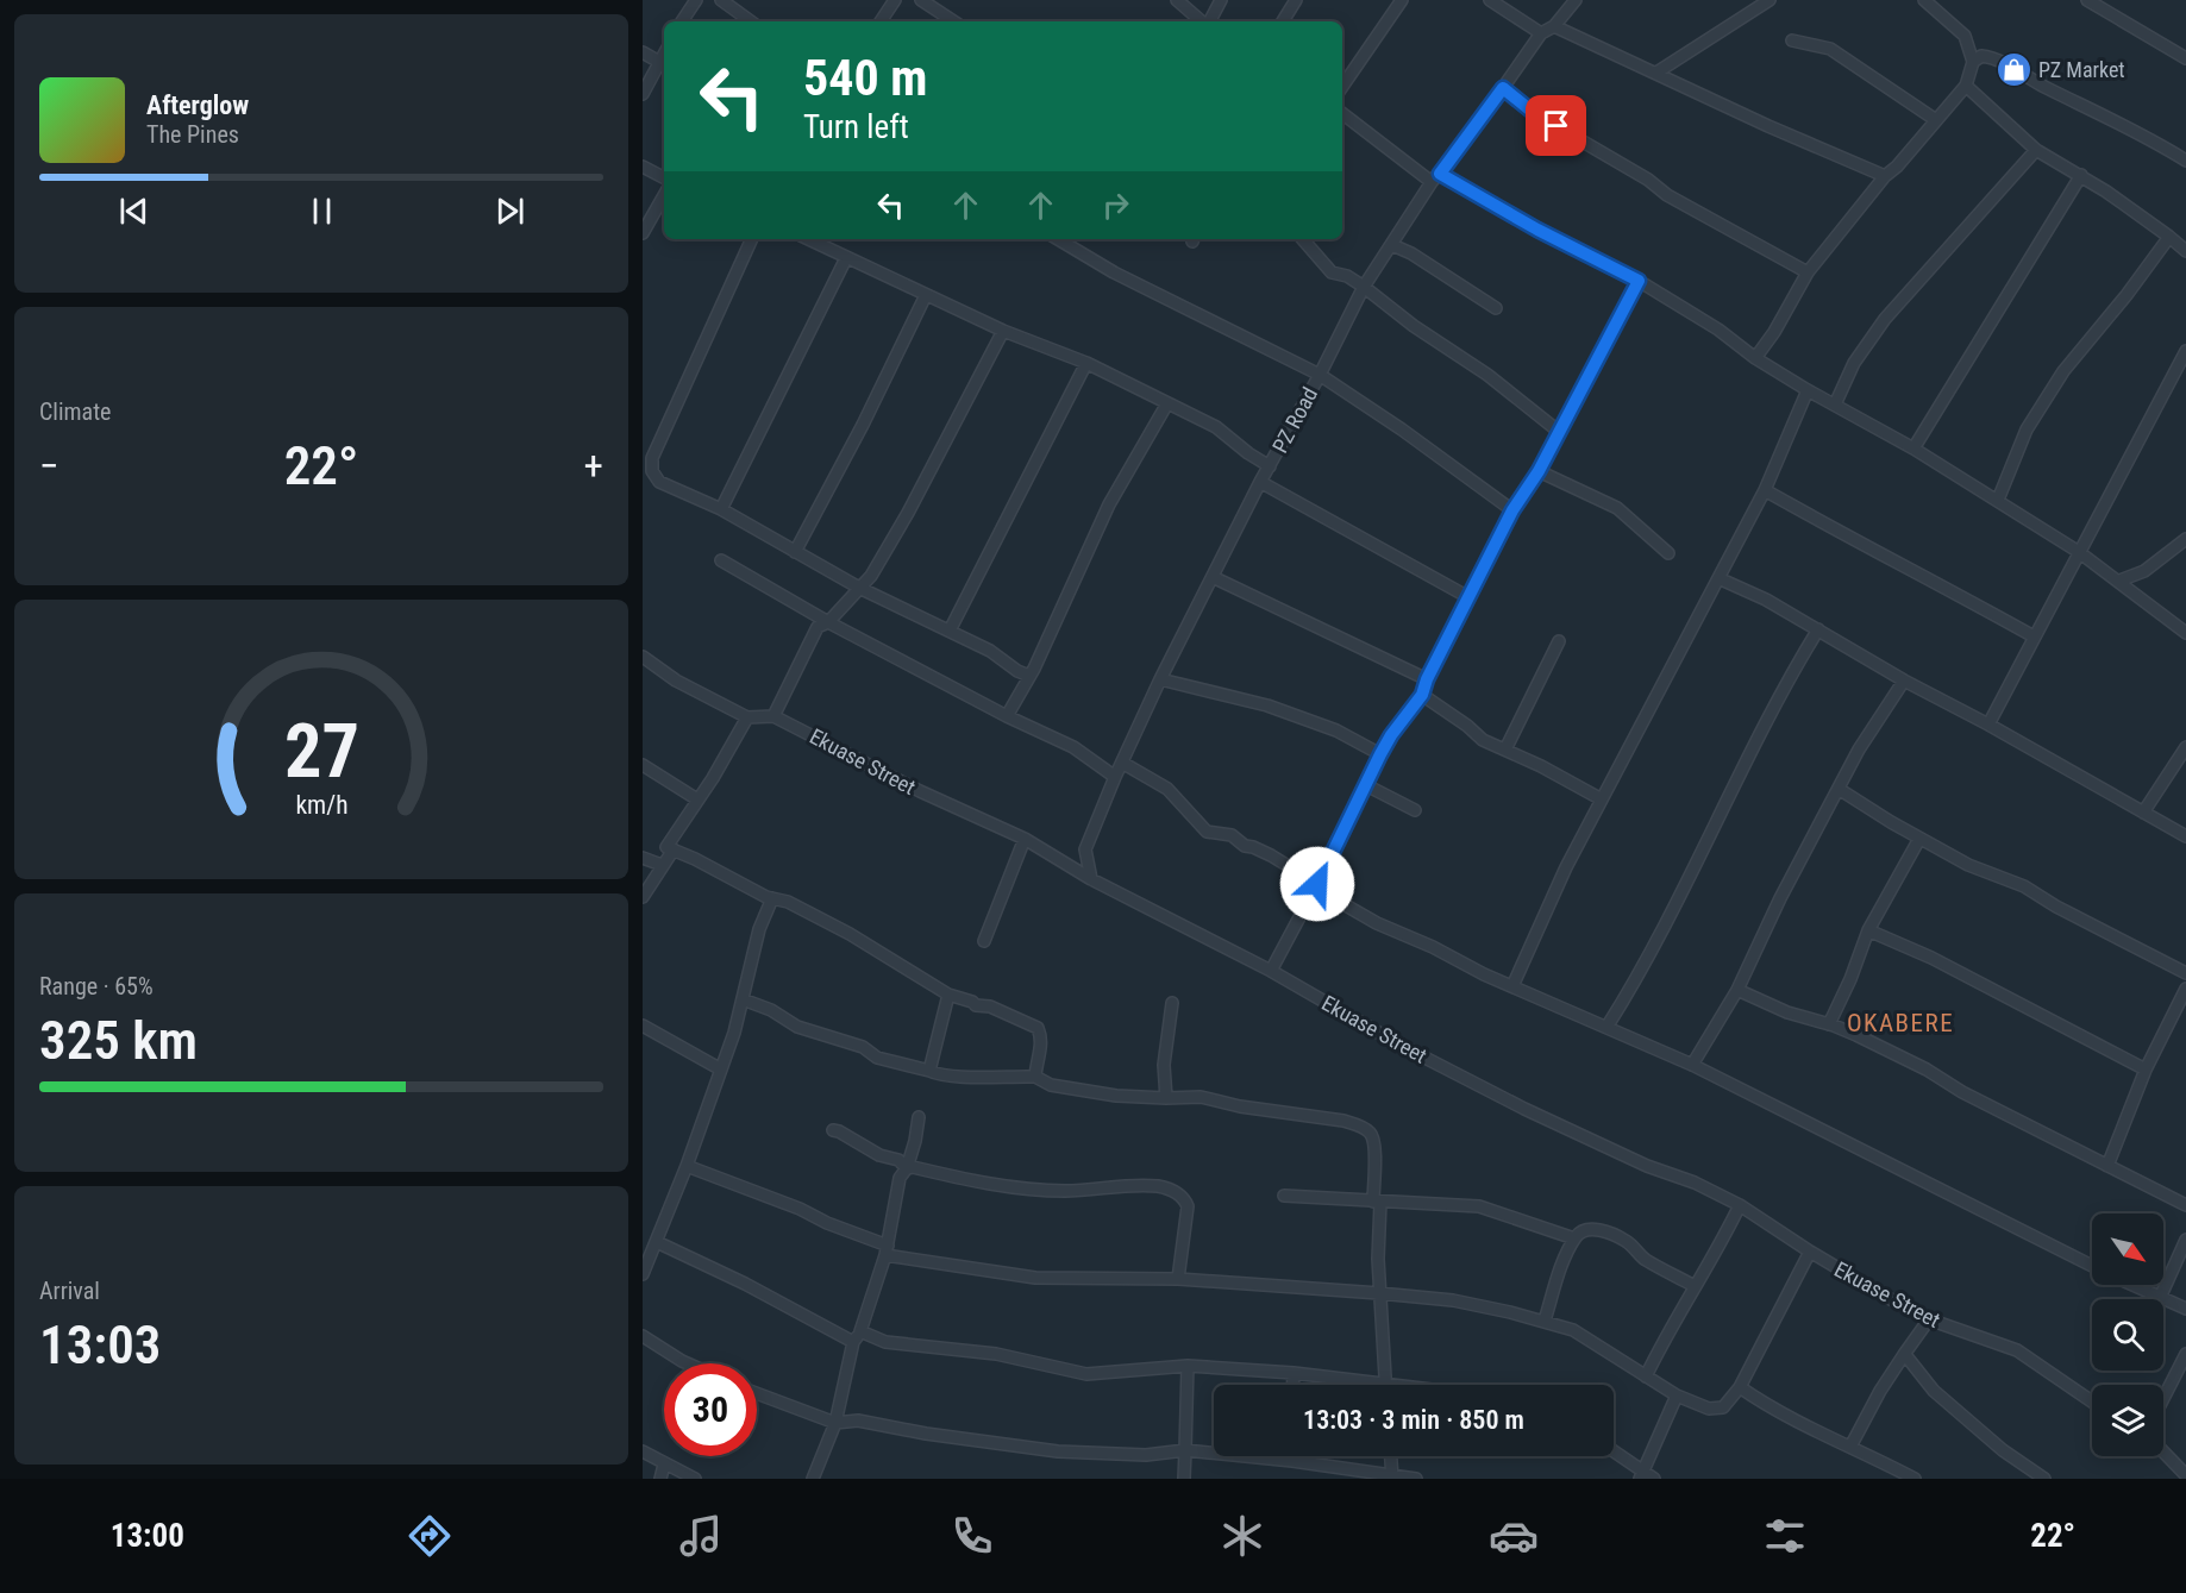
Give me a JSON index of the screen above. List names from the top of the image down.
{
  "streets": {
    "street": ["PZ Road", "Ekuase Street"]
  },
  "crossings": [
    ["PZ Road", "Ekuase Street"]
  ],
  "districts": ["OKABERE"],
  "places": {
    "shop": ["PZ Market"]
  },
  "north": "bottom right",
  "page": {
    "turn": ["540 m", "Turn left"],
    "song": ["Afterglow", "The Pines"],
    "tile": [
      "Climate",
      ["Range · 65%", "325 km"],
      ["Arrival", "13:03"]
    ],
    "heat": ["−", "22°", "+"],
    "limit": "30",
    "trip": "13:03 · 3 min · 850 m",
    "tabs": ["13:00", "22°"],
    "gauge": ["27", "km/h"]
  }
}
